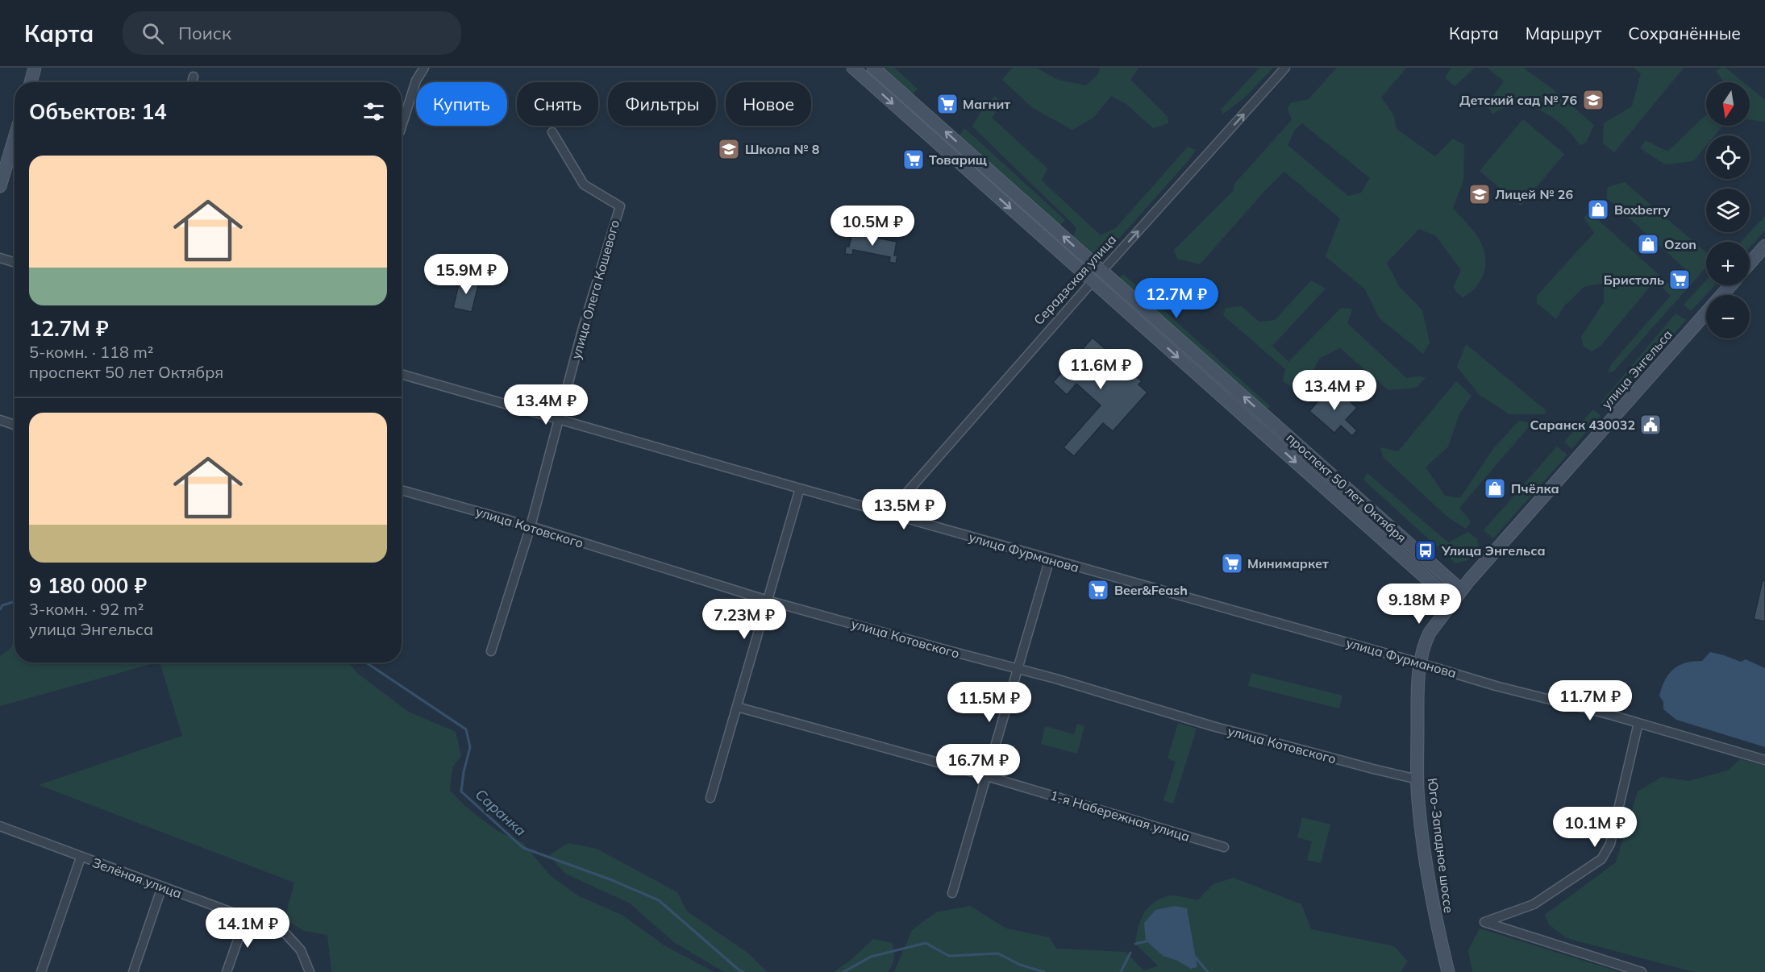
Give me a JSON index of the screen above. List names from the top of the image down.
{
  "streets": {
    "main road": [
      "Серадзская улица",
      "улица Энгельса",
      "проспект 50 лет Октября",
      "Юго-Западное шоссе"
    ],
    "street": [
      "улица Олега Кошевого",
      "улица Котовского",
      "улица Фурманова",
      "1-я Набережная улица",
      "Зелёная улица"
    ]
  },
  "crossings": [
    ["Серадзская улица", "проспект 50 лет Октября"],
    ["Серадзская улица", "улица Фурманова"],
    ["улица Олега Кошевого", "улица Котовского"],
    ["улица Олега Кошевого", "улица Фурманова"],
    ["улица Энгельса", "проспект 50 лет Октября"],
    ["улица Энгельса", "улица Фурманова"],
    ["улица Энгельса", "Юго-Западное шоссе"],
    ["улица Котовского", "Юго-Западное шоссе"],
    ["улица Фурманова", "Юго-Западное шоссе"]
  ],
  "one_way": ["Серадзская улица"],
  "water": ["Саранка"],
  "places": {
    "school or university": ["Детский сад № 76", "Школа № 8", "Лицей № 26"],
    "supermarket": [
      "Магнит",
      "Товарищ",
      "Бристоль",
      "Минимаркет",
      "Beer&Feash"
    ],
    "shop": ["Boxberry", "Ozon", "Пчёлка"],
    "public building": ["Саранск 430032"],
    "bus stop": ["Улица Энгельса"]
  },
  "north": "bottom",
  "page": {
    "header": "Карта",
    "search": "Поиск",
    "nav": ["Карта", "Маршрут", "Сохранённые"],
    "map_buttons": ["+", "−"],
    "chip": [
      "Купить",
      "Снять",
      "Фильтры",
      "Новое"
    ],
    "heading": "Объектов: 14",
    "list": [
      {
        "name": "12.7M ₽",
        "note": "5-комн. · 118 m² · проспект 50 лет Октября"
      },
      {
        "name": "9 180 000 ₽",
        "note": "3-комн. · 92 m² · улица Энгельса"
      }
    ],
    "price": [
      "10.5M ₽",
      "15.9M ₽",
      "12.7M ₽",
      "11.6M ₽",
      "13.4M ₽",
      "13.4M ₽",
      "13.5M ₽",
      "9.18M ₽",
      "7.23M ₽",
      "11.7M ₽",
      "11.5M ₽",
      "16.7M ₽",
      "10.1M ₽",
      "14.1M ₽"
    ]
  }
}
